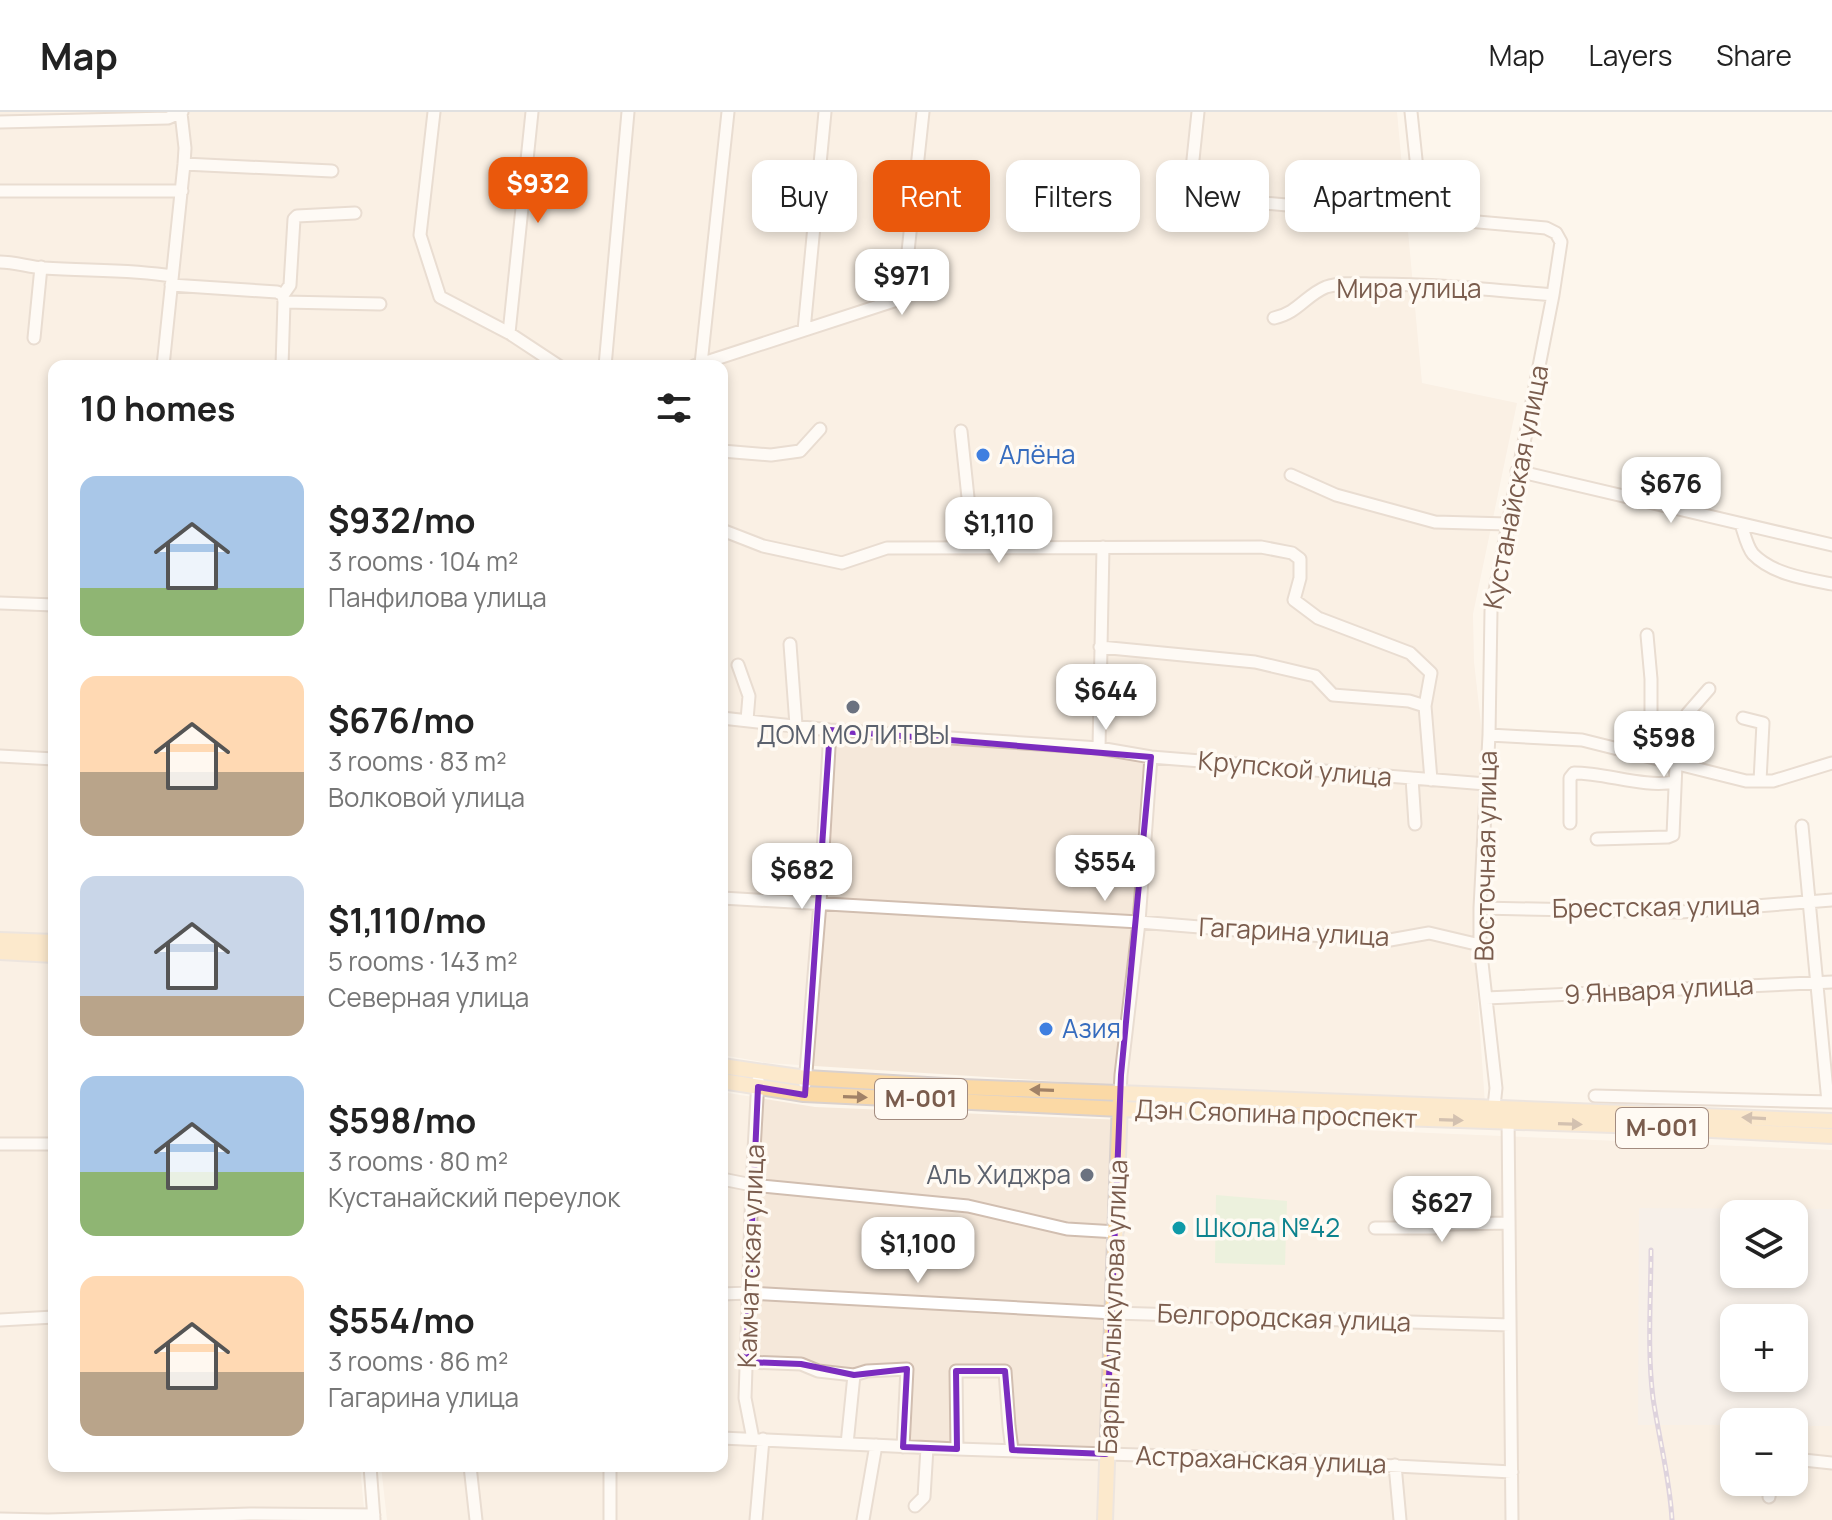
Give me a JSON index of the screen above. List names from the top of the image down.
{
  "streets": {
    "main road": ["M-001", "Дэн Сяопина проспект", "Барпы Алыкулова улица"],
    "street": [
      "Мира улица",
      "Кустанайская улица",
      "Крупской улица",
      "Восточная улица",
      "Брестская улица",
      "Гагарина улица",
      "9 Января улица",
      "Камчатская улица",
      "Белгородская улица",
      "Астраханская улица"
    ]
  },
  "crossings": [
    ["Мира улица", "Кустанайская улица"],
    ["Кустанайская улица", "Восточная улица"],
    ["Крупской улица", "Восточная улица"],
    ["Восточная улица", "Брестская улица"],
    ["Восточная улица", "Гагарина улица"],
    ["Восточная улица", "9 Января улица"],
    ["Восточная улица", "Дэн Сяопина проспект"],
    ["Дэн Сяопина проспект", "Камчатская улица"],
    ["Дэн Сяопина проспект", "Барпы Алыкулова улица"],
    ["Камчатская улица", "Белгородская улица"],
    ["Камчатская улица", "Астраханская улица"],
    ["Барпы Алыкулова улица", "Белгородская улица"],
    ["Барпы Алыкулова улица", "Астраханская улица"]
  ],
  "places": [
    "Алёна",
    "ДОМ МОЛИТВЫ",
    "Азия",
    "Аль Хиджра",
    "Школа №42"
  ],
  "page": {
    "header": "Map",
    "nav": ["Map", "Layers", "Share"],
    "price": [
      "$932",
      "$971",
      "$676",
      "$1,110",
      "$644",
      "$598",
      "$554",
      "$682",
      "$627",
      "$1,100"
    ],
    "chip": [
      "Buy",
      "Rent",
      "Filters",
      "New",
      "Apartment"
    ],
    "heading": "10 homes",
    "list": [
      {
        "name": "$932/mo",
        "note": "3 rooms · 104 m² · Панфилова улица"
      },
      {
        "name": "$676/mo",
        "note": "3 rooms · 83 m² · Волковой улица"
      },
      {
        "name": "$1,110/mo",
        "note": "5 rooms · 143 m² · Северная улица"
      },
      {
        "name": "$598/mo",
        "note": "3 rooms · 80 m² · Кустанайский переулок"
      },
      {
        "name": "$554/mo",
        "note": "3 rooms · 86 m² · Гагарина улица"
      }
    ],
    "map_buttons": ["+", "−"]
  }
}
